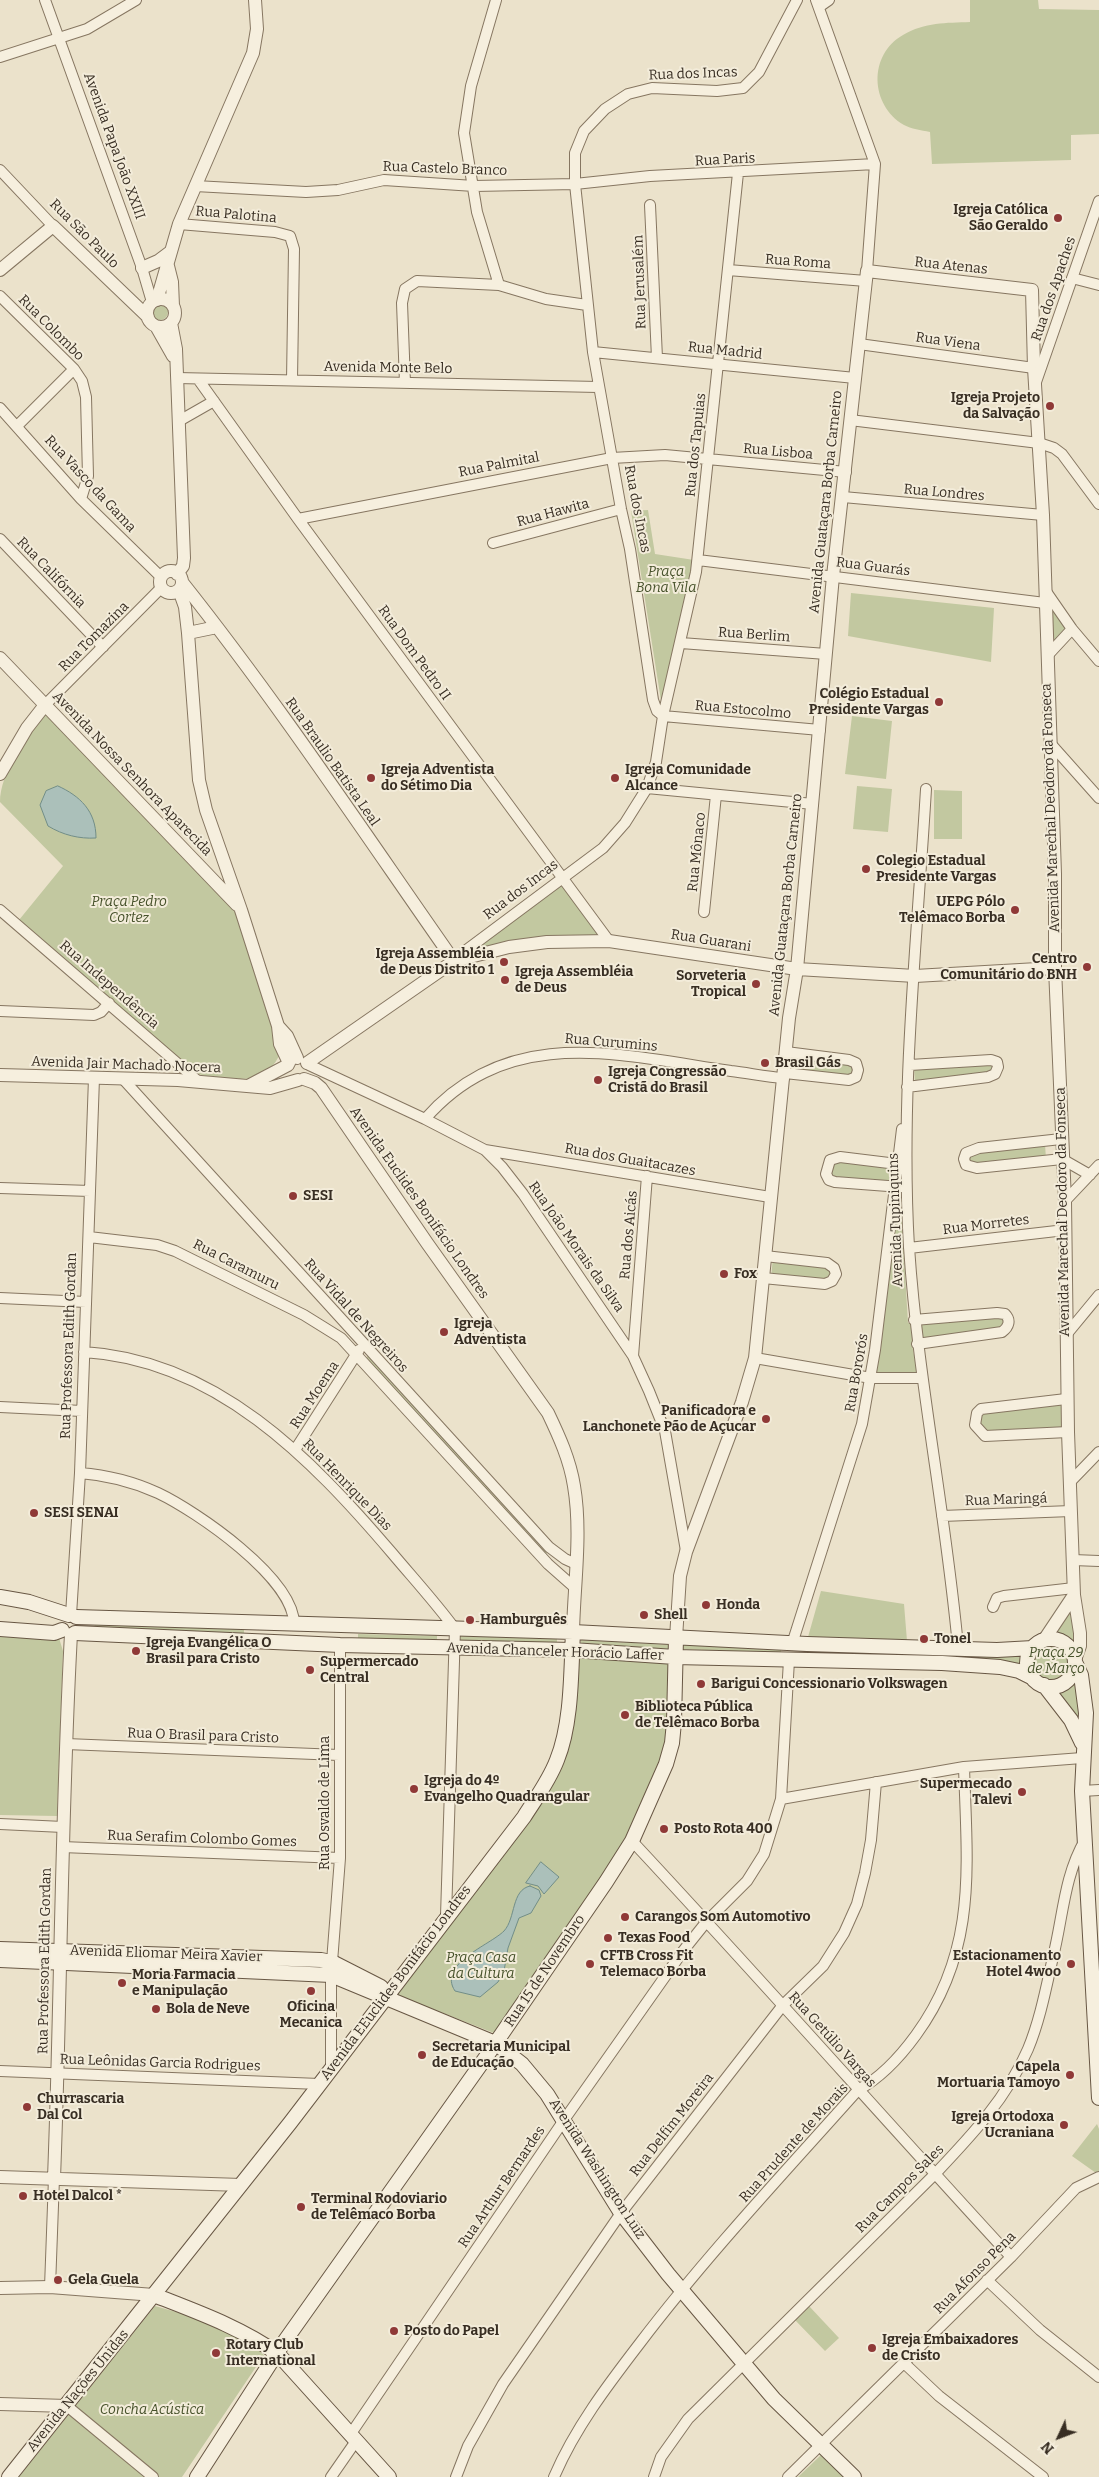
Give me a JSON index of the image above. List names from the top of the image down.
{
  "streets": {
    "main road": [
      "Avenida Chanceler Horácio Laffer",
      "Avenida Eliomar Meira Xavier",
      "Rua 15 de Novembro",
      "Avenida EEuclides Bonifácio Londres",
      "Avenida Washington Luiz",
      "Avenida Nações Unidas"
    ],
    "street": [
      "Rua dos Incas",
      "Avenida Papa João XXIII",
      "Rua Paris",
      "Rua Castelo Branco",
      "Rua Palotina",
      "Rua São Paulo",
      "Rua Roma",
      "Rua Atenas",
      "Rua Jerusalém",
      "Rua dos Apaches",
      "Rua Colombo",
      "Rua Viena",
      "Rua Madrid",
      "Avenida Monte Belo",
      "Rua dos Tapuias",
      "Rua Lisboa",
      "Rua Palmital",
      "Rua Vasco da Gama",
      "Rua Londres",
      "Avenida Guataçara Borba Carneiro",
      "Rua Hawita",
      "Rua Guarás",
      "Rua Califórnia",
      "Rua Berlim",
      "Rua Tomazina",
      "Rua Dom Pedro II",
      "Rua Estocolmo",
      "Rua Braulio Batista Leal",
      "Avenida Nossa Senhora Aparecida",
      "Avenida Marechal Deodoro da Fonseca",
      "Rua Mônaco",
      "Rua Guarani",
      "Rua Independência",
      "Rua Curumins",
      "Avenida Jair Machado Nocera",
      "Rua dos Guaitacazes",
      "Avenida Euclides Bonifácio Londres",
      "Avenida Tupiniquins",
      "Rua Morretes",
      "Rua dos Aicás",
      "Rua João Morais da Silva",
      "Rua Caramuru",
      "Rua Vidal de Negreiros",
      "Rua Professora Edith Gordan",
      "Rua Bororós",
      "Rua Moema",
      "Rua Henrique Dias",
      "Rua Maringá",
      "Rua O Brasil para Cristo",
      "Rua Osvaldo de Lima",
      "Rua Serafim Colombo Gomes",
      "Rua Getúlio Vargas",
      "Rua Leônidas Garcia Rodrigues",
      "Rua Delfim Moreira",
      "Rua Prudente de Morais",
      "Rua Arthur Bernardes",
      "Rua Campos Sales",
      "Rua Afonso Pena"
    ]
  },
  "crossings": [
    ["Rua dos Incas", "Rua Paris"],
    ["Rua dos Incas", "Rua Castelo Branco"],
    ["Rua dos Incas", "Rua Madrid"],
    ["Rua dos Incas", "Avenida Monte Belo"],
    ["Rua dos Incas", "Rua dos Tapuias"],
    ["Rua dos Incas", "Rua Palmital"],
    ["Rua dos Incas", "Rua Hawita"],
    ["Rua dos Incas", "Rua Dom Pedro II"],
    ["Rua dos Incas", "Rua Estocolmo"],
    ["Rua dos Incas", "Rua Braulio Batista Leal"],
    ["Rua dos Incas", "Rua Guarani"],
    ["Rua dos Incas", "Avenida Jair Machado Nocera"],
    ["Rua dos Incas", "Rua João Morais da Silva"],
    ["Avenida Papa João XXIII", "Rua São Paulo"],
    ["Rua Paris", "Rua Castelo Branco"],
    ["Rua Paris", "Rua dos Tapuias"],
    ["Rua Paris", "Avenida Guataçara Borba Carneiro"],
    ["Rua Palotina", "Avenida Monte Belo"],
    ["Rua Roma", "Rua Atenas"],
    ["Rua Roma", "Rua dos Tapuias"],
    ["Rua Roma", "Avenida Guataçara Borba Carneiro"],
    ["Rua Atenas", "Avenida Guataçara Borba Carneiro"],
    ["Rua Atenas", "Avenida Marechal Deodoro da Fonseca"],
    ["Rua Jerusalém", "Rua Madrid"],
    ["Rua dos Apaches", "Avenida Marechal Deodoro da Fonseca"],
    ["Rua Colombo", "Rua Vasco da Gama"],
    ["Rua Viena", "Avenida Guataçara Borba Carneiro"],
    ["Rua Viena", "Avenida Marechal Deodoro da Fonseca"],
    ["Rua Madrid", "Rua dos Tapuias"],
    ["Rua Madrid", "Avenida Guataçara Borba Carneiro"],
    ["Avenida Monte Belo", "Rua Dom Pedro II"],
    ["Rua dos Tapuias", "Rua Lisboa"],
    ["Rua dos Tapuias", "Rua Palmital"],
    ["Rua dos Tapuias", "Rua Guarás"],
    ["Rua dos Tapuias", "Rua Berlim"],
    ["Rua dos Tapuias", "Rua Estocolmo"],
    ["Rua Lisboa", "Rua Palmital"],
    ["Rua Lisboa", "Avenida Guataçara Borba Carneiro"],
    ["Rua Palmital", "Rua Dom Pedro II"],
    ["Rua Vasco da Gama", "Rua Tomazina"],
    ["Rua Londres", "Avenida Guataçara Borba Carneiro"],
    ["Rua Londres", "Avenida Marechal Deodoro da Fonseca"],
    ["Avenida Guataçara Borba Carneiro", "Rua Guarás"],
    ["Avenida Guataçara Borba Carneiro", "Rua Berlim"],
    ["Avenida Guataçara Borba Carneiro", "Rua Estocolmo"],
    ["Avenida Guataçara Borba Carneiro", "Rua Guarani"],
    ["Avenida Guataçara Borba Carneiro", "Rua Curumins"],
    ["Avenida Guataçara Borba Carneiro", "Rua dos Guaitacazes"],
    ["Avenida Guataçara Borba Carneiro", "Rua João Morais da Silva"],
    ["Avenida Guataçara Borba Carneiro", "Avenida Chanceler Horácio Laffer"],
    ["Avenida Guataçara Borba Carneiro", "Rua 15 de Novembro"],
    ["Rua Guarás", "Avenida Marechal Deodoro da Fonseca"],
    ["Rua Califórnia", "Rua Tomazina"],
    ["Rua Tomazina", "Avenida Nossa Senhora Aparecida"],
    ["Rua Dom Pedro II", "Rua Guarani"],
    ["Rua Braulio Batista Leal", "Rua Guarani"],
    ["Avenida Marechal Deodoro da Fonseca", "Rua Guarani"],
    ["Avenida Marechal Deodoro da Fonseca", "Rua Morretes"],
    ["Avenida Marechal Deodoro da Fonseca", "Rua Maringá"],
    ["Avenida Marechal Deodoro da Fonseca", "Avenida Chanceler Horácio Laffer"],
    ["Rua Guarani", "Avenida Tupiniquins"],
    ["Rua Independência", "Avenida Jair Machado Nocera"],
    ["Rua Curumins", "Rua João Morais da Silva"],
    ["Avenida Jair Machado Nocera", "Avenida Euclides Bonifácio Londres"],
    ["Avenida Jair Machado Nocera", "Rua Vidal de Negreiros"],
    ["Avenida Jair Machado Nocera", "Rua Professora Edith Gordan"],
    ["Rua dos Guaitacazes", "Rua dos Aicás"],
    ["Rua dos Guaitacazes", "Rua João Morais da Silva"],
    ["Avenida Euclides Bonifácio Londres", "Rua Vidal de Negreiros"],
    ["Avenida Euclides Bonifácio Londres", "Avenida Chanceler Horácio Laffer"],
    ["Avenida Euclides Bonifácio Londres", "Avenida EEuclides Bonifácio Londres"],
    ["Avenida Tupiniquins", "Rua Morretes"],
    ["Avenida Tupiniquins", "Rua Bororós"],
    ["Avenida Tupiniquins", "Rua Maringá"],
    ["Avenida Tupiniquins", "Avenida Chanceler Horácio Laffer"],
    ["Rua dos Aicás", "Rua João Morais da Silva"],
    ["Rua Caramuru", "Rua Vidal de Negreiros"],
    ["Rua Caramuru", "Rua Professora Edith Gordan"],
    ["Rua Caramuru", "Rua Moema"],
    ["Rua Vidal de Negreiros", "Rua Moema"],
    ["Rua Professora Edith Gordan", "Rua Henrique Dias"],
    ["Rua Professora Edith Gordan", "Avenida Chanceler Horácio Laffer"],
    ["Rua Professora Edith Gordan", "Rua O Brasil para Cristo"],
    ["Rua Professora Edith Gordan", "Rua Serafim Colombo Gomes"],
    ["Rua Professora Edith Gordan", "Avenida Eliomar Meira Xavier"],
    ["Rua Professora Edith Gordan", "Rua Leônidas Garcia Rodrigues"],
    ["Rua Bororós", "Avenida Chanceler Horácio Laffer"],
    ["Rua Moema", "Rua Henrique Dias"],
    ["Rua Henrique Dias", "Avenida Chanceler Horácio Laffer"],
    ["Avenida Chanceler Horácio Laffer", "Rua Osvaldo de Lima"],
    ["Avenida Chanceler Horácio Laffer", "Rua 15 de Novembro"],
    ["Avenida Chanceler Horácio Laffer", "Avenida EEuclides Bonifácio Londres"],
    ["Avenida Chanceler Horácio Laffer", "Rua Arthur Bernardes"],
    ["Rua O Brasil para Cristo", "Rua Osvaldo de Lima"],
    ["Rua Osvaldo de Lima", "Rua Serafim Colombo Gomes"],
    ["Rua Osvaldo de Lima", "Avenida Eliomar Meira Xavier"],
    ["Rua Osvaldo de Lima", "Avenida EEuclides Bonifácio Londres"],
    ["Rua Osvaldo de Lima", "Avenida Washington Luiz"],
    ["Avenida Eliomar Meira Xavier", "Avenida Washington Luiz"],
    ["Rua 15 de Novembro", "Rua Getúlio Vargas"],
    ["Rua 15 de Novembro", "Avenida Washington Luiz"],
    ["Avenida EEuclides Bonifácio Londres", "Rua Leônidas Garcia Rodrigues"],
    ["Avenida EEuclides Bonifácio Londres", "Avenida Washington Luiz"],
    ["Avenida EEuclides Bonifácio Londres", "Avenida Nações Unidas"],
    ["Rua Getúlio Vargas", "Rua Delfim Moreira"],
    ["Rua Getúlio Vargas", "Rua Prudente de Morais"],
    ["Rua Getúlio Vargas", "Rua Arthur Bernardes"],
    ["Rua Getúlio Vargas", "Rua Campos Sales"],
    ["Rua Getúlio Vargas", "Rua Afonso Pena"],
    ["Rua Delfim Moreira", "Avenida Washington Luiz"],
    ["Rua Prudente de Morais", "Avenida Washington Luiz"],
    ["Avenida Washington Luiz", "Rua Arthur Bernardes"],
    ["Avenida Washington Luiz", "Rua Campos Sales"],
    ["Avenida Washington Luiz", "Rua Afonso Pena"]
  ],
  "parks": [
    "Praça Bona Vila",
    "Praça Pedro Cortez",
    "Praça 29 de Março",
    "Praça Casa da Cultura",
    "Concha Acústica"
  ],
  "places": [
    "Igreja Católica São Geraldo",
    "Igreja Projeto da Salvação",
    "Colégio Estadual Presidente Vargas",
    "Igreja Adventista do Sétimo Dia",
    "Igreja Comunidade Alcance",
    "Colegio Estadual Presidente Vargas",
    "UEPG Pólo Telêmaco Borba",
    "Igreja Assembléia de Deus Distrito 1",
    "Centro Comunitário do BNH",
    "Igreja Assembléia de Deus",
    "Sorveteria Tropical",
    "Brasil Gás",
    "Igreja Congressão Cristã do Brasil",
    "SESI",
    "Fox",
    "Igreja Adventista",
    "Panificadora e Lanchonete Pão de Açucar",
    "SESI SENAI",
    "Honda",
    "Shell",
    "Hamburguês",
    "Tonel",
    "Igreja Evangélica O Brasil para Cristo",
    "Supermercado Central",
    "Barigui Concessionario Volkswagen",
    "Biblioteca Pública de Telêmaco Borba",
    "Igreja do 4º Evangelho Quadrangular",
    "Supermecado Talevi",
    "Posto Rota 400",
    "Carangos Som Automotivo",
    "Texas Food",
    "CFTB Cross Fit Telemaco Borba",
    "Estacionamento Hotel 4woo",
    "Moria Farmacia e Manipulação",
    "Oficina Mecanica",
    "Bola de Neve",
    "Secretaria Municipal de Educação",
    "Capela Mortuaria Tamoyo",
    "Churrascaria Dal Col",
    "Igreja Ortodoxa Ucraniana",
    "Hotel Dalcol *",
    "Terminal Rodoviario de Telêmaco Borba",
    "Gela Guela",
    "Posto do Papel",
    "Igreja Embaixadores de Cristo",
    "Rotary Club International"
  ],
  "north": "bottom left"
}
